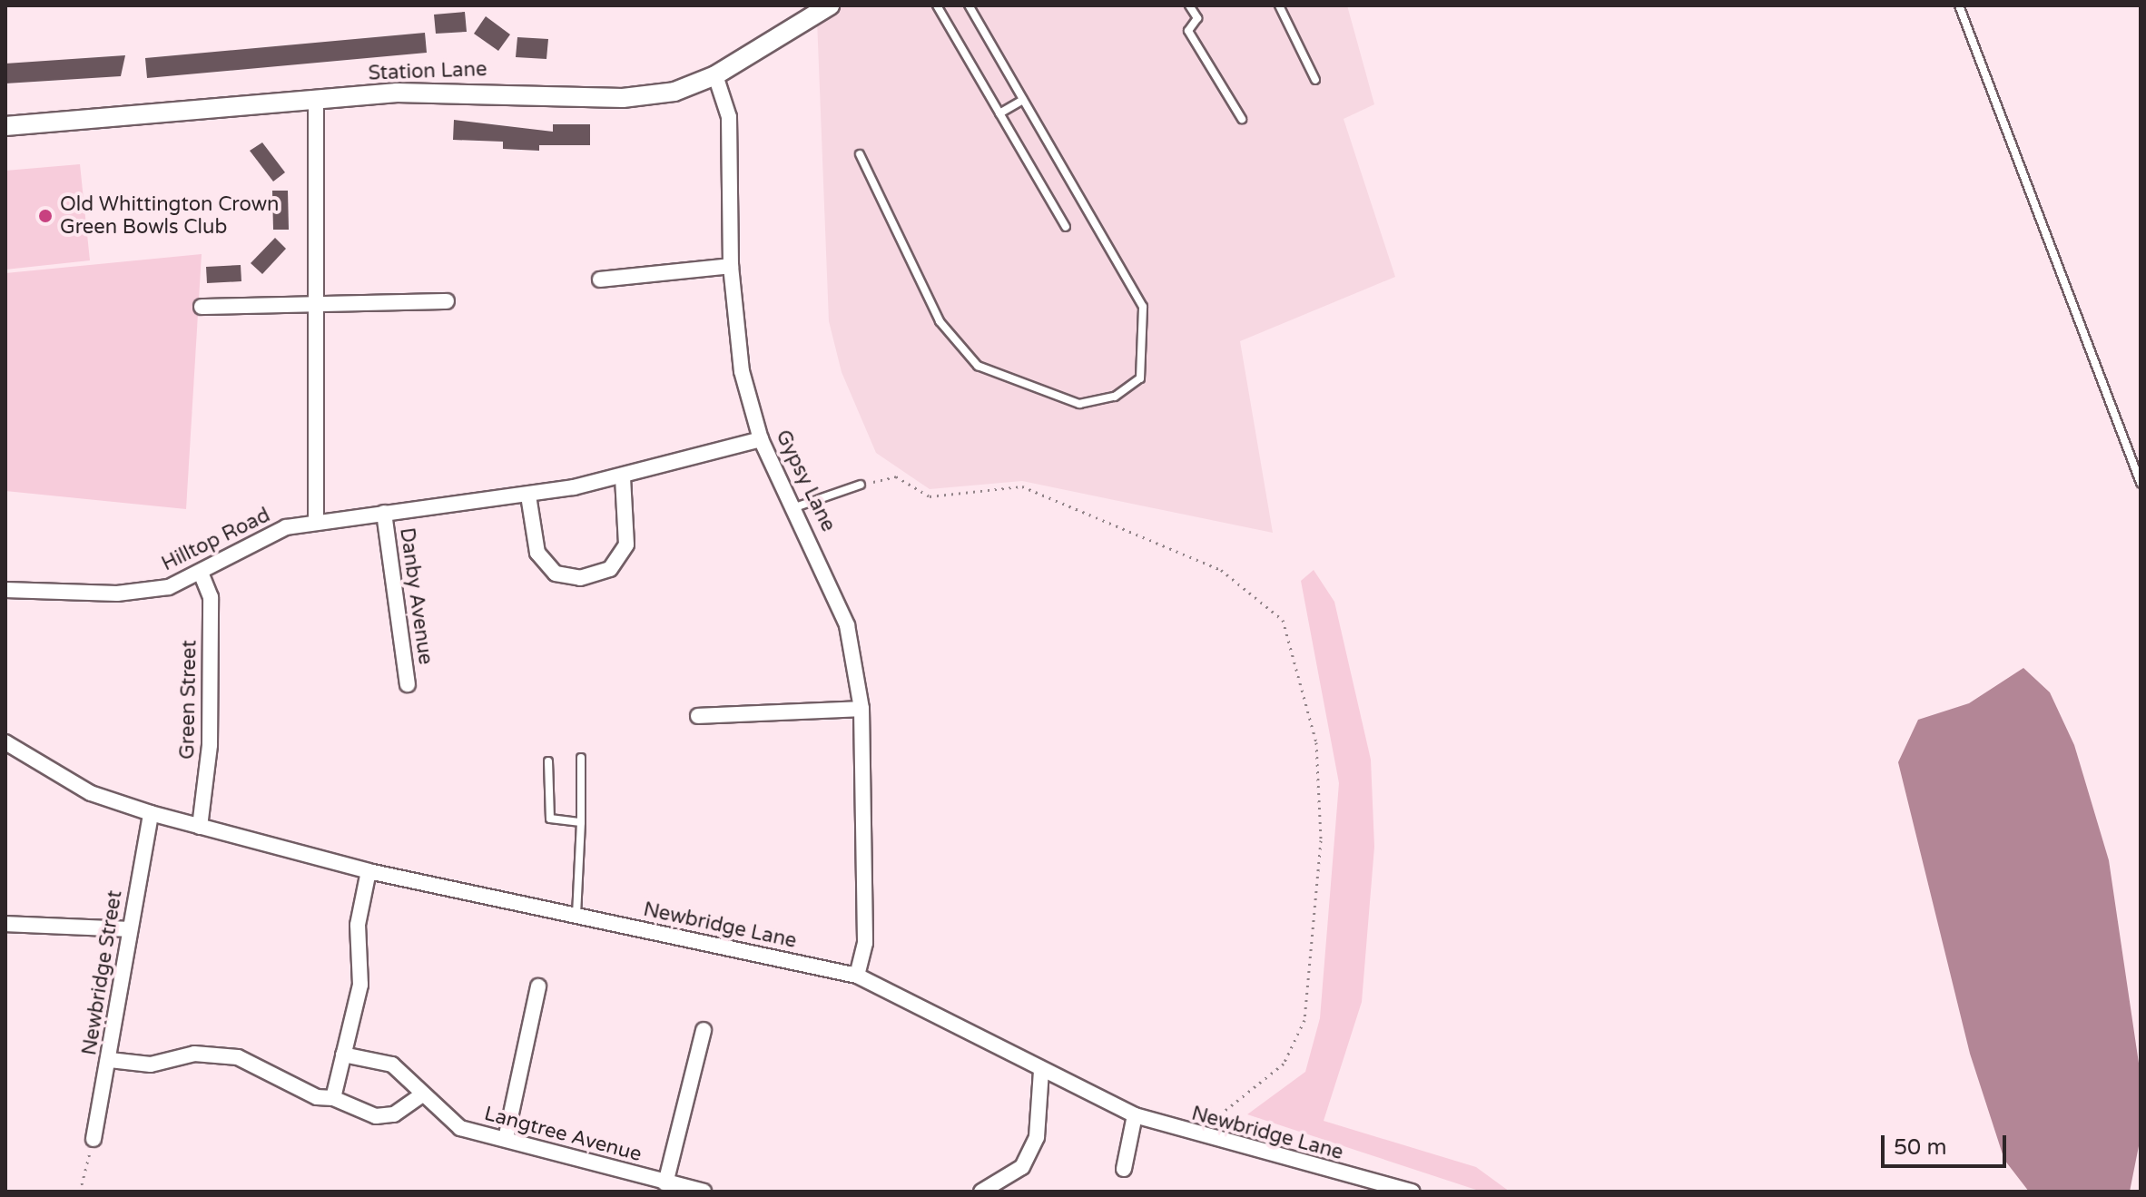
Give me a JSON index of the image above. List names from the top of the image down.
{
  "streets": {
    "street": [
      "Station Lane",
      "Gypsy Lane",
      "Hilltop Road",
      "Danby Avenue",
      "Green Street",
      "Newbridge Lane",
      "Newbridge Street",
      "Langtree Avenue"
    ]
  },
  "crossings": [
    ["Station Lane", "Gypsy Lane"],
    ["Gypsy Lane", "Danby Avenue"],
    ["Gypsy Lane", "Newbridge Lane"],
    ["Hilltop Road", "Danby Avenue"],
    ["Hilltop Road", "Green Street"],
    ["Green Street", "Newbridge Lane"],
    ["Newbridge Lane", "Newbridge Street"]
  ],
  "places": ["Old Whittington Crown Green Bowls Club"],
  "scale_bar": "50 m"
}
